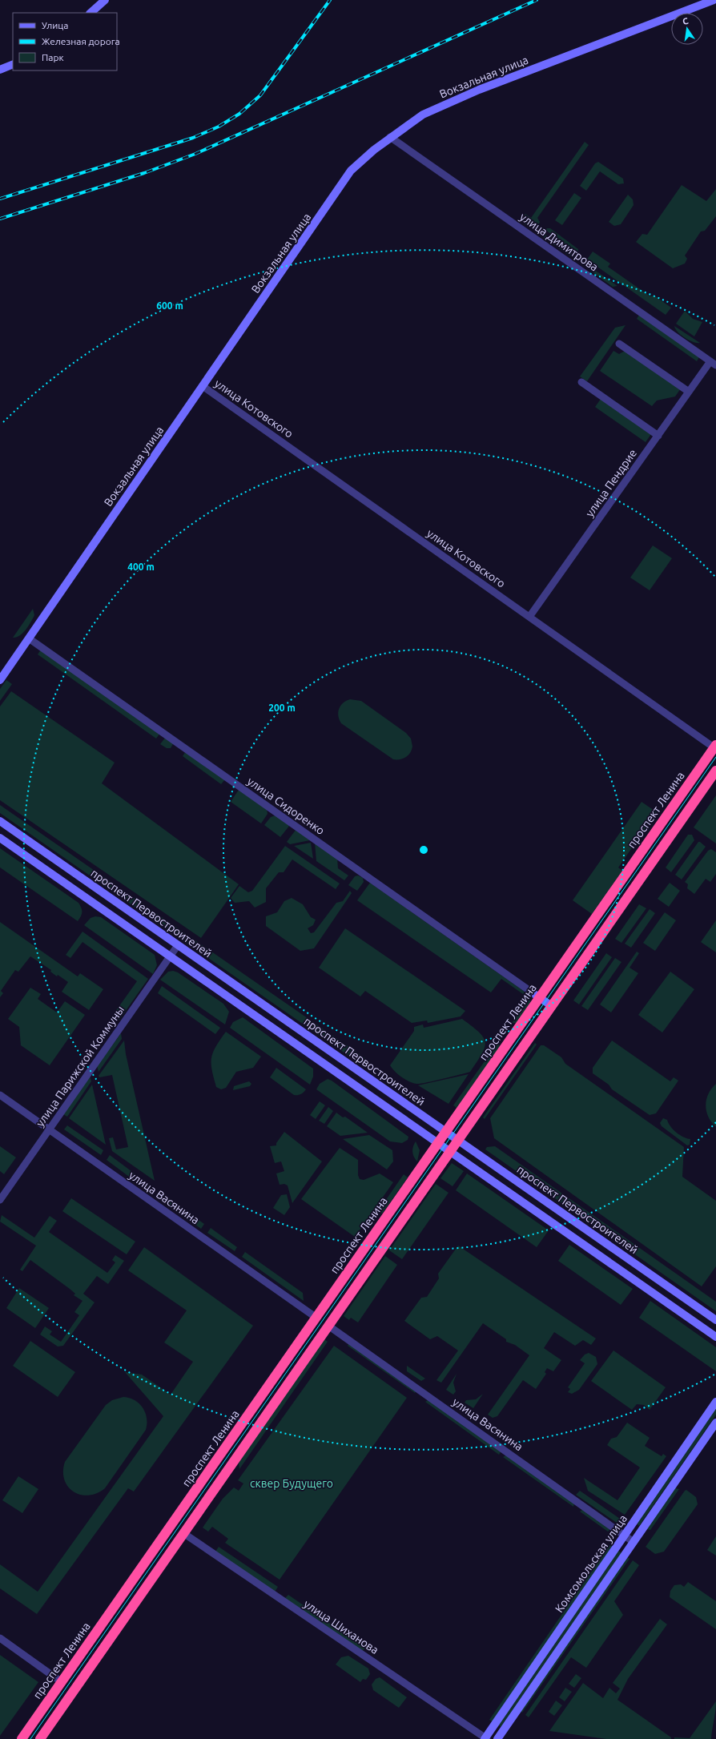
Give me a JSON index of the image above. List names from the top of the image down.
{
  "streets": {
    "highway": ["проспект Ленина"],
    "street": [
      "Вокзальная улица",
      "улица Димитрова",
      "улица Котовского",
      "улица Пендрие",
      "улица Сидоренко",
      "проспект Первостроителей",
      "улица Парижской Коммуны",
      "улица Васянина",
      "Комсомольская улица",
      "улица Шиханова"
    ]
  },
  "crossings": [
    ["Вокзальная улица", "улица Димитрова"],
    ["Вокзальная улица", "улица Котовского"],
    ["Вокзальная улица", "улица Сидоренко"],
    ["улица Димитрова", "улица Пендрие"],
    ["улица Котовского", "улица Пендрие"],
    ["улица Котовского", "проспект Ленина"],
    ["проспект Ленина", "проспект Первостроителей"],
    ["проспект Ленина", "улица Васянина"],
    ["проспект Первостроителей", "улица Парижской Коммуны"],
    ["улица Парижской Коммуны", "улица Васянина"],
    ["улица Васянина", "Комсомольская улица"],
    ["Комсомольская улица", "улица Шиханова"]
  ],
  "parks": ["сквер Будущего"],
  "legend": ["Улица", "Железная дорога", "Парк"],
  "north": "top",
  "rings": ["600 m", "400 m", "200 m"]
}
